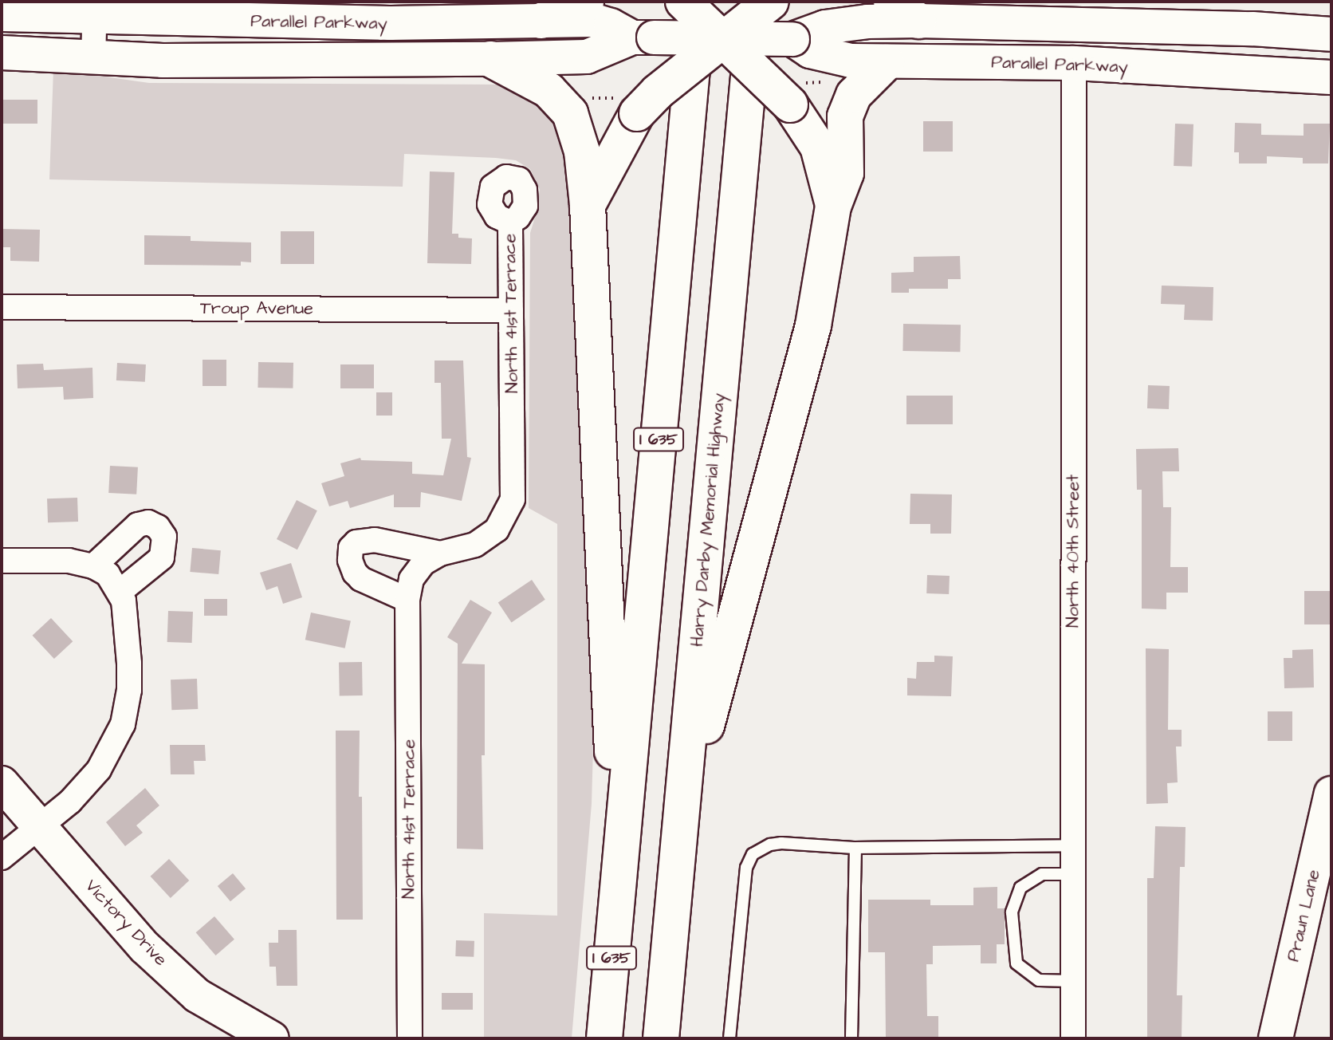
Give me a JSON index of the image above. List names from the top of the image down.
{
  "streets": {
    "highway": ["I 635", "Harry Darby Memorial Highway"],
    "main road": ["Parallel Parkway", "Praun Lane", "Victory Drive"],
    "street": ["Troup Avenue", "North 41st Terrace", "North 40th Street"]
  },
  "crossings": [
    ["Parallel Parkway", "North 40th Street"],
    ["Troup Avenue", "North 41st Terrace"]
  ]
}
